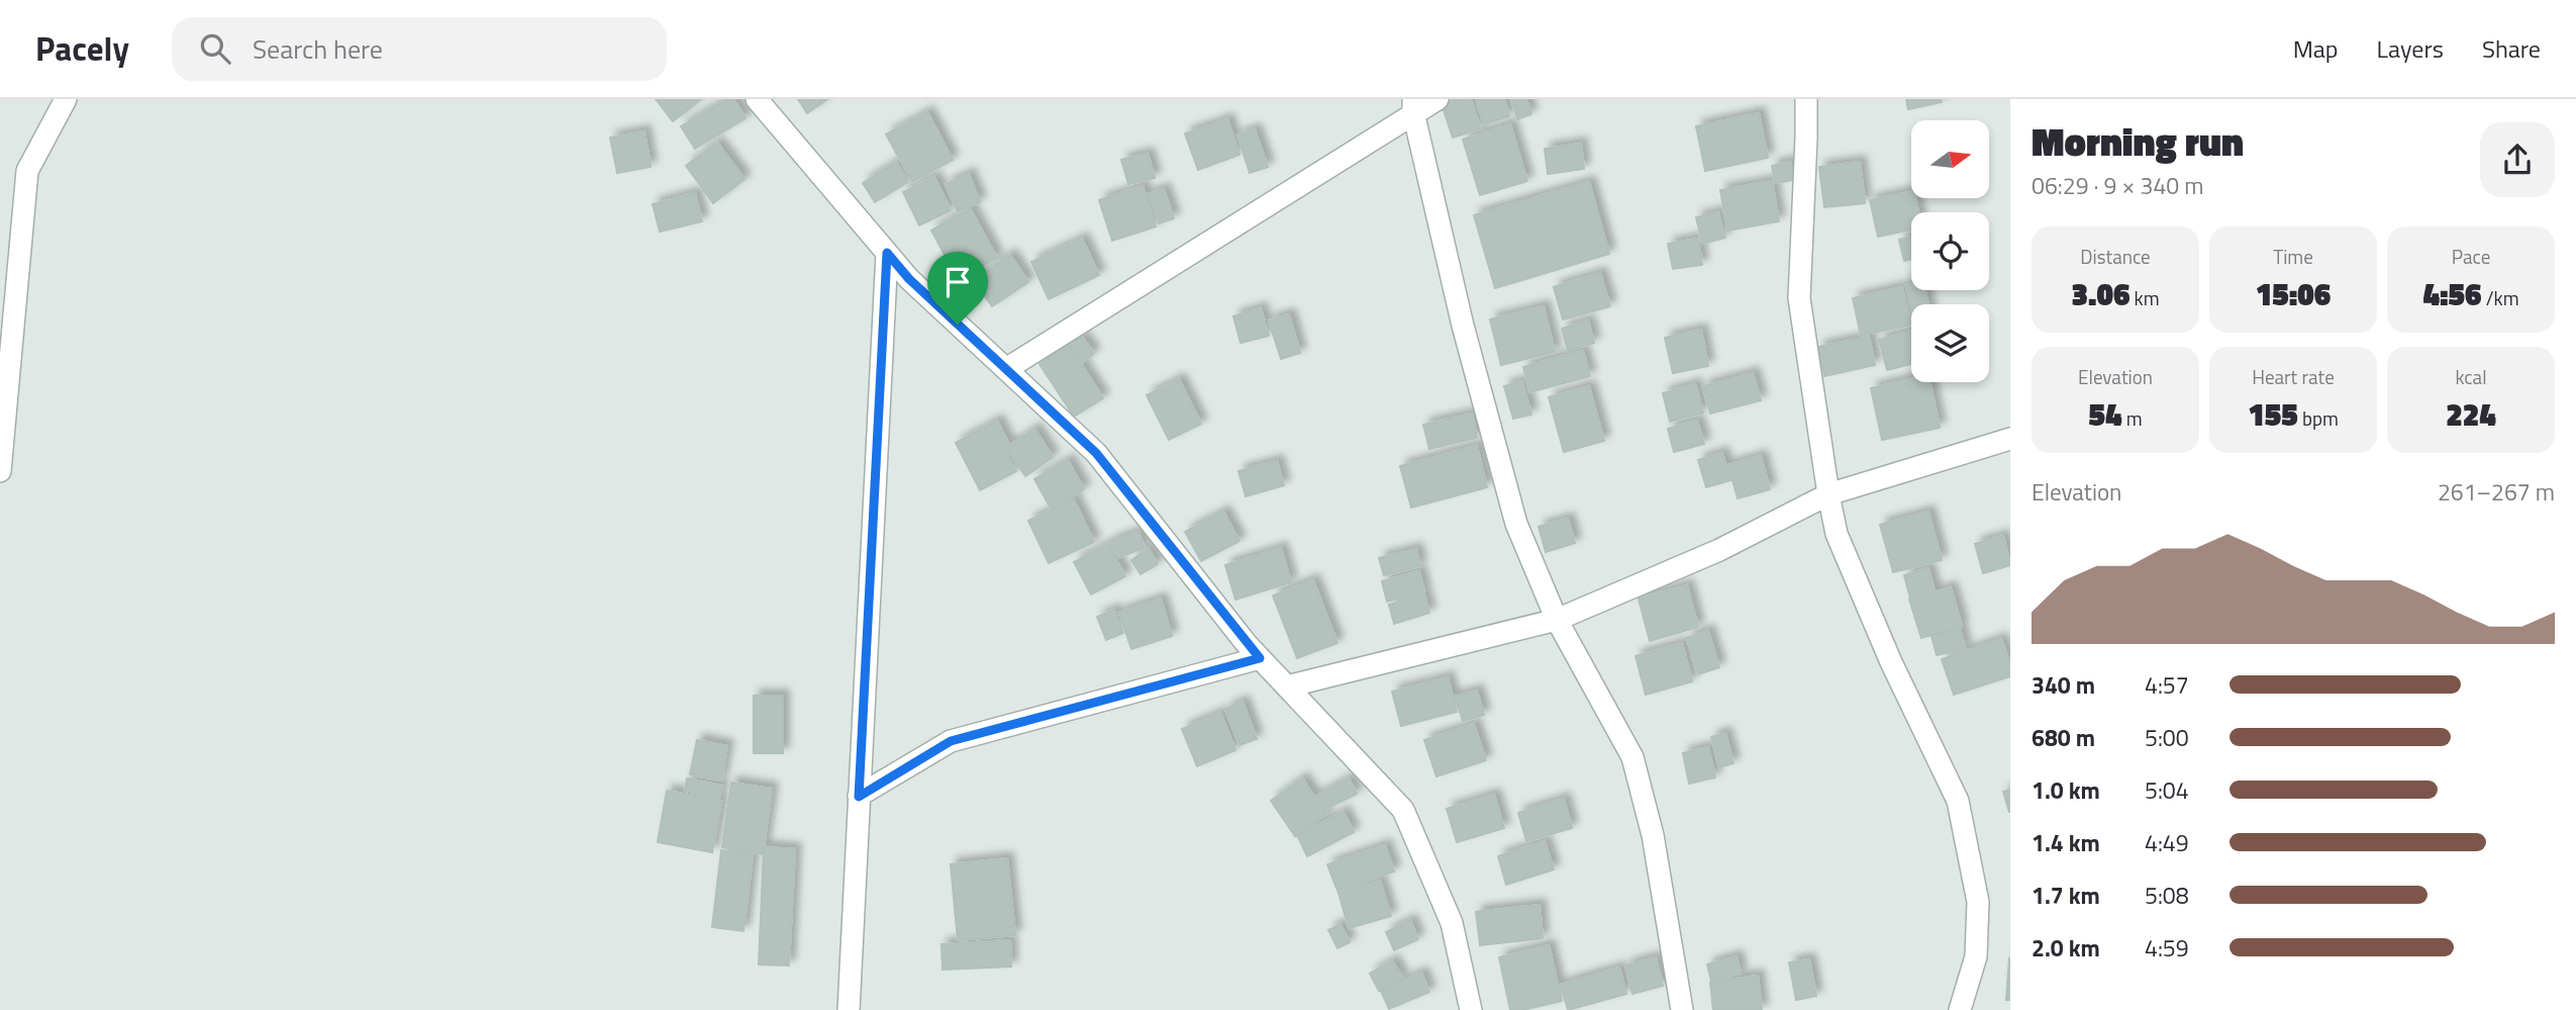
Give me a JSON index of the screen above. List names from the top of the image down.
{
  "north": "right",
  "page": {
    "header": "Pacely",
    "search": "Search here",
    "nav": ["Map", "Layers", "Share"],
    "heading": ["Morning run", "06:29 · 9 × 340 m"],
    "stats": [
      ["Distance", "3.06 km"],
      ["Time", "15:06"],
      ["Pace", "4:56 /km"],
      ["Elevation", "54 m"],
      ["Heart rate", "155 bpm"],
      ["kcal", "224"]
    ],
    "chart": ["Elevation", "261–267 m"],
    "list": [
      {
        "name": "340 m",
        "note": "4:57"
      },
      {
        "name": "680 m",
        "note": "5:00"
      },
      {
        "name": "1.0 km",
        "note": "5:04"
      },
      {
        "name": "1.4 km",
        "note": "4:49"
      },
      {
        "name": "1.7 km",
        "note": "5:08"
      },
      {
        "name": "2.0 km",
        "note": "4:59"
      }
    ]
  }
}
